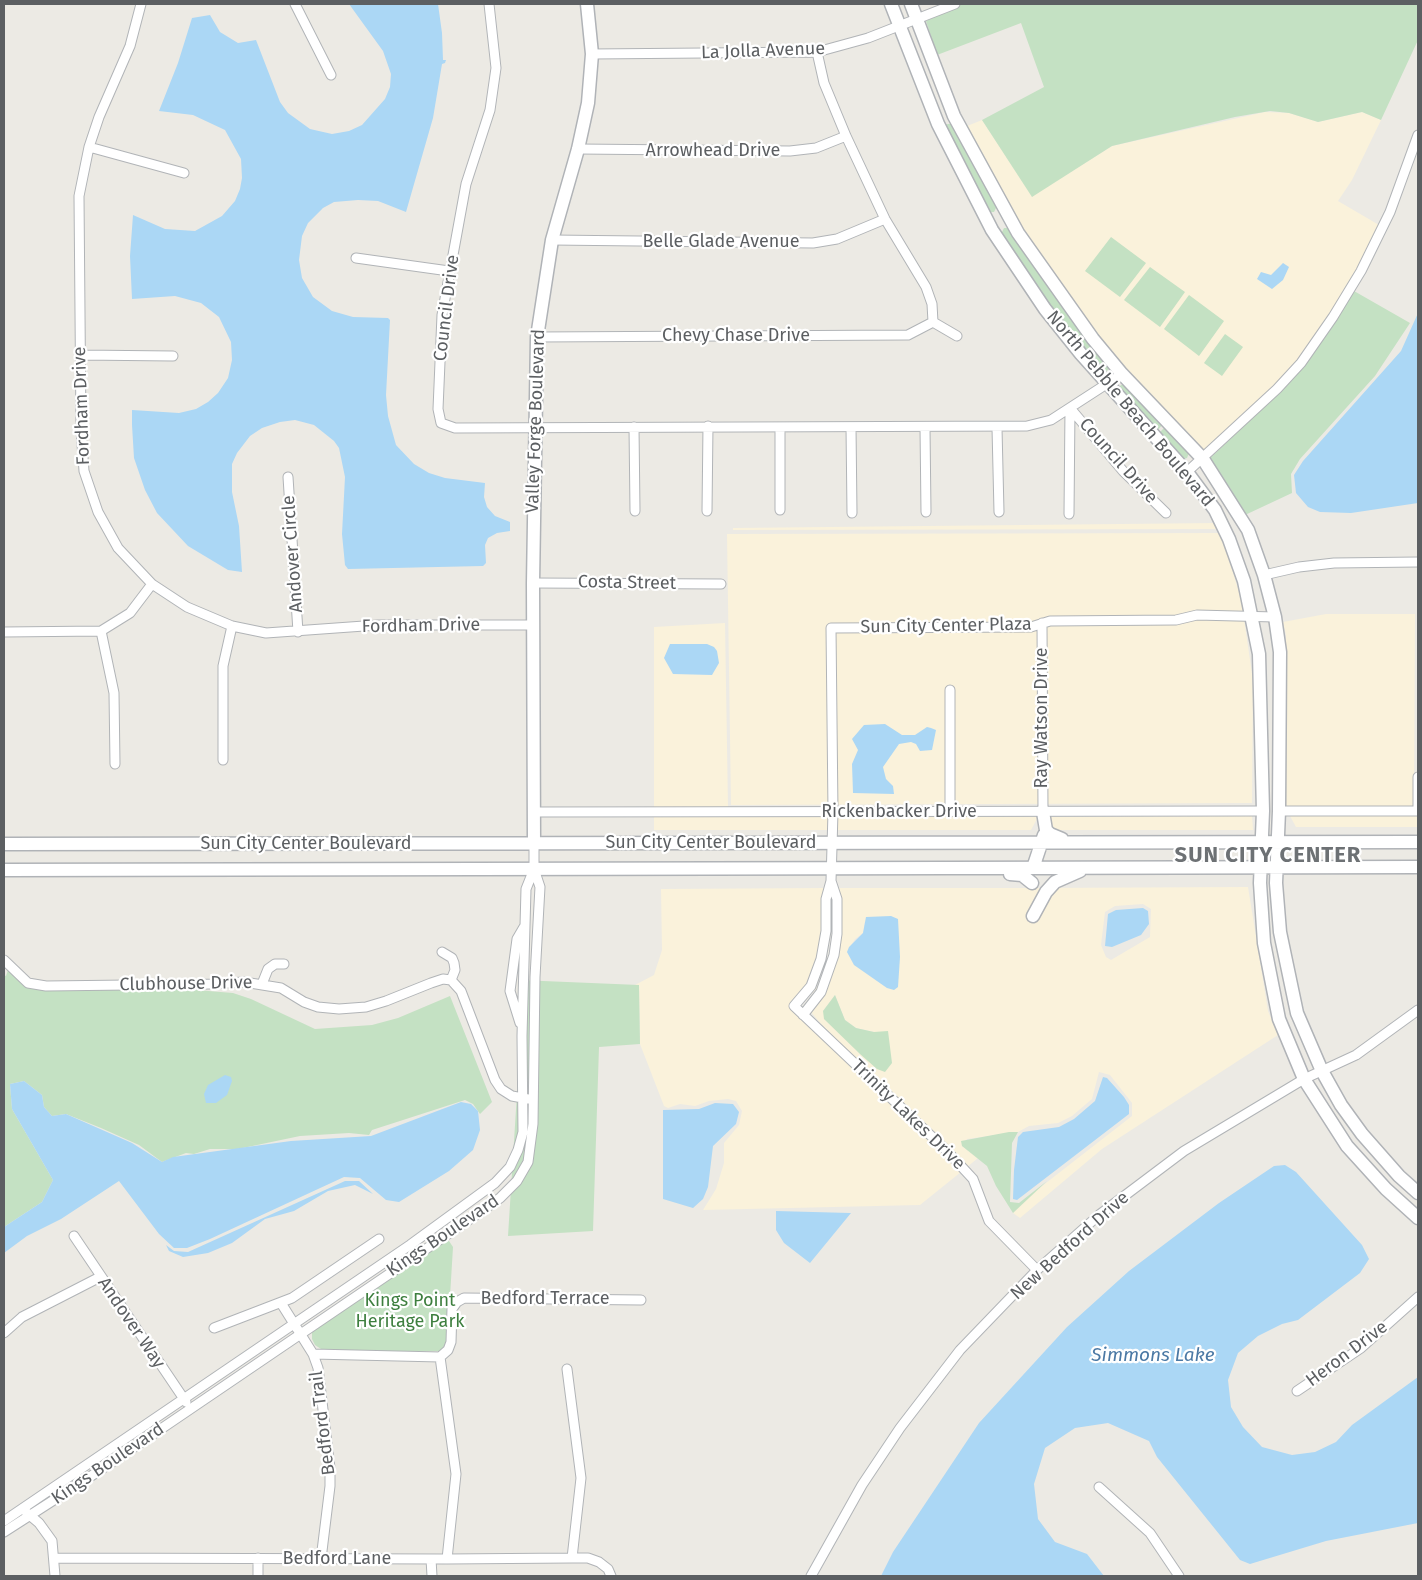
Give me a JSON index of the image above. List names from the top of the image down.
{
  "streets": {
    "street": [
      "La Jolla Avenue",
      "Arrowhead Drive",
      "Belle Glade Avenue",
      "Council Drive",
      "Chevy Chase Drive",
      "Fordham Drive",
      "North Pebble Beach Boulevard",
      "Valley Forge Boulevard",
      "Andover Circle",
      "Costa Street",
      "Sun City Center Plaza",
      "Ray Watson Drive",
      "Rickenbacker Drive",
      "Sun City Center Boulevard",
      "Clubhouse Drive",
      "Trinity Lakes Drive",
      "Kings Boulevard",
      "New Bedford Drive",
      "Bedford Terrace",
      "Andover Way",
      "Heron Drive",
      "Bedford Trail",
      "Bedford Lane"
    ]
  },
  "crossings": [
    ["La Jolla Avenue", "North Pebble Beach Boulevard"],
    ["La Jolla Avenue", "Valley Forge Boulevard"],
    ["Arrowhead Drive", "Valley Forge Boulevard"],
    ["Belle Glade Avenue", "Valley Forge Boulevard"],
    ["Council Drive", "North Pebble Beach Boulevard"],
    ["Council Drive", "Valley Forge Boulevard"],
    ["Chevy Chase Drive", "Valley Forge Boulevard"],
    ["Fordham Drive", "Valley Forge Boulevard"],
    ["Fordham Drive", "Andover Circle"],
    ["North Pebble Beach Boulevard", "Sun City Center Plaza"],
    ["North Pebble Beach Boulevard", "Rickenbacker Drive"],
    ["North Pebble Beach Boulevard", "Sun City Center Boulevard"],
    ["North Pebble Beach Boulevard", "New Bedford Drive"],
    ["Valley Forge Boulevard", "Costa Street"],
    ["Valley Forge Boulevard", "Rickenbacker Drive"],
    ["Valley Forge Boulevard", "Sun City Center Boulevard"],
    ["Valley Forge Boulevard", "Kings Boulevard"],
    ["Sun City Center Plaza", "Ray Watson Drive"],
    ["Sun City Center Plaza", "Rickenbacker Drive"],
    ["Sun City Center Plaza", "Sun City Center Boulevard"],
    ["Sun City Center Plaza", "Trinity Lakes Drive"],
    ["Ray Watson Drive", "Rickenbacker Drive"],
    ["Sun City Center Boulevard", "Trinity Lakes Drive"],
    ["Sun City Center Boulevard", "Kings Boulevard"],
    ["Trinity Lakes Drive", "New Bedford Drive"],
    ["Kings Boulevard", "Andover Way"],
    ["Kings Boulevard", "Bedford Trail"],
    ["Bedford Trail", "Bedford Lane"]
  ],
  "districts": ["SUN CITY CENTER"],
  "water": ["Simmons Lake"],
  "parks": ["Kings Point Heritage Park"]
}
